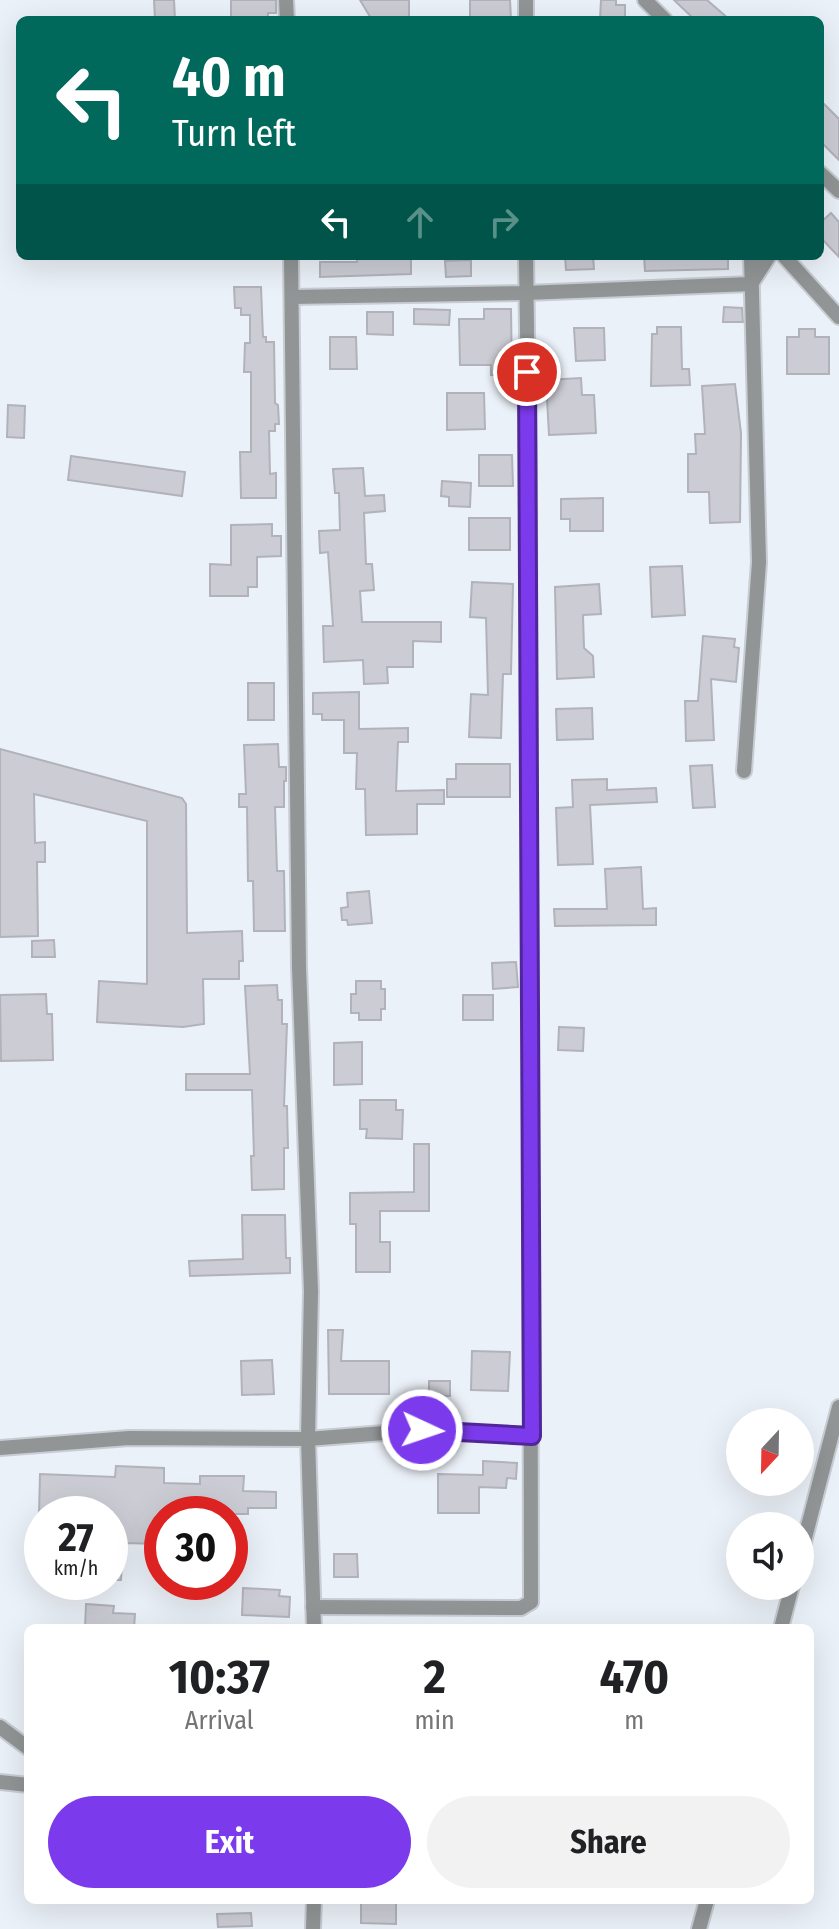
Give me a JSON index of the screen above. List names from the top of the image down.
{
  "north": "bottom",
  "page": {
    "turn": ["40 m", "Turn left"],
    "speed": "27 km/h",
    "limit": "30",
    "eta": [
      "10:37",
      "Arrival",
      "2",
      "min",
      "470",
      "m"
    ],
    "buttons": ["Exit", "Share"]
  }
}
